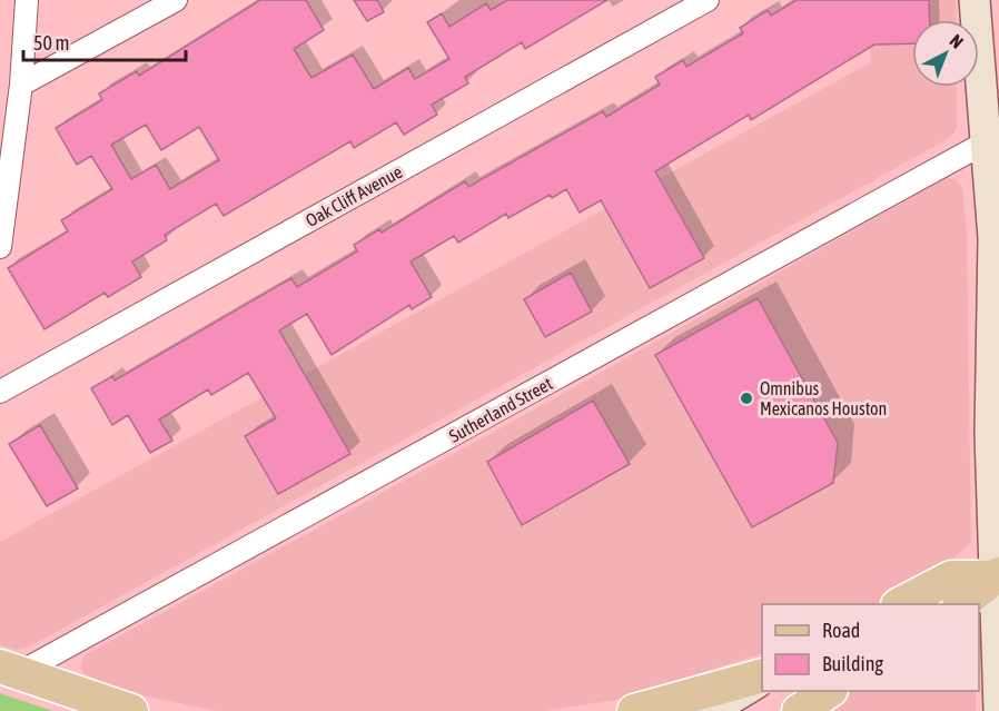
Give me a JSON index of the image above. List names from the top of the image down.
{
  "streets": {
    "street": ["Oak Cliff Avenue", "Sutherland Street"]
  },
  "places": ["Omnibus Mexicanos Houston"],
  "legend": ["Road", "Building"],
  "scale_bar": "50 m",
  "north": "top right"
}
